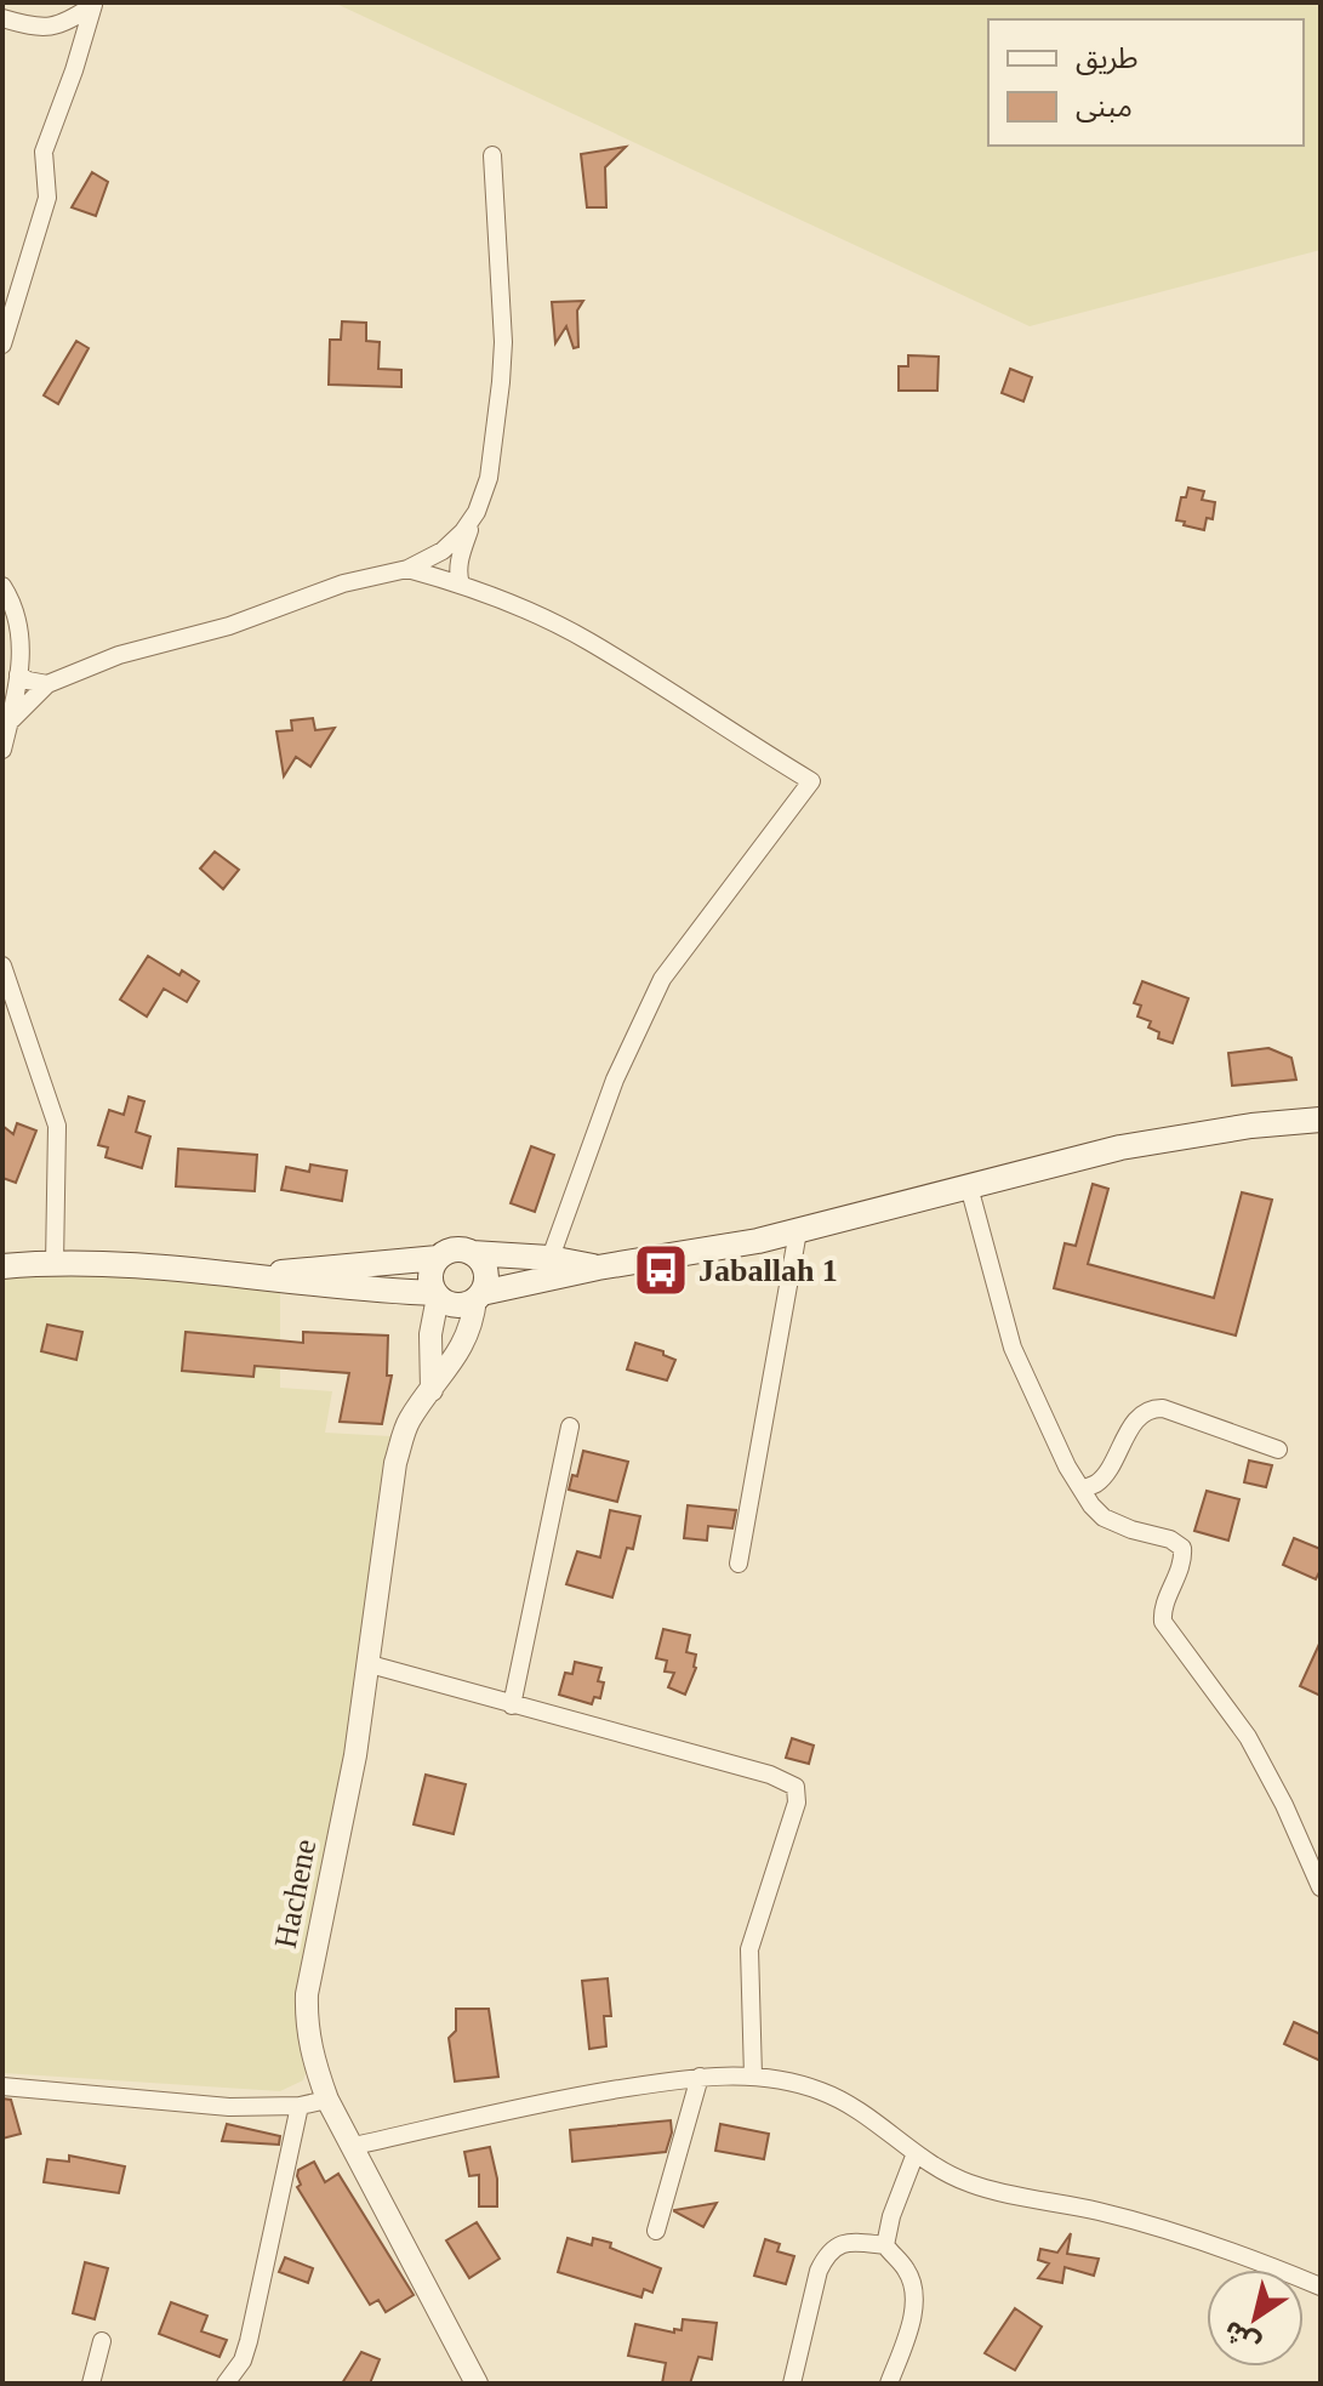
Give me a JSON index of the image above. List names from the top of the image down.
{
  "streets": {
    "street": ["Hachene"]
  },
  "places": {
    "bus stop": ["Jaballah 1"]
  },
  "legend": ["طريق", "مبنى"],
  "north": "bottom left"
}
